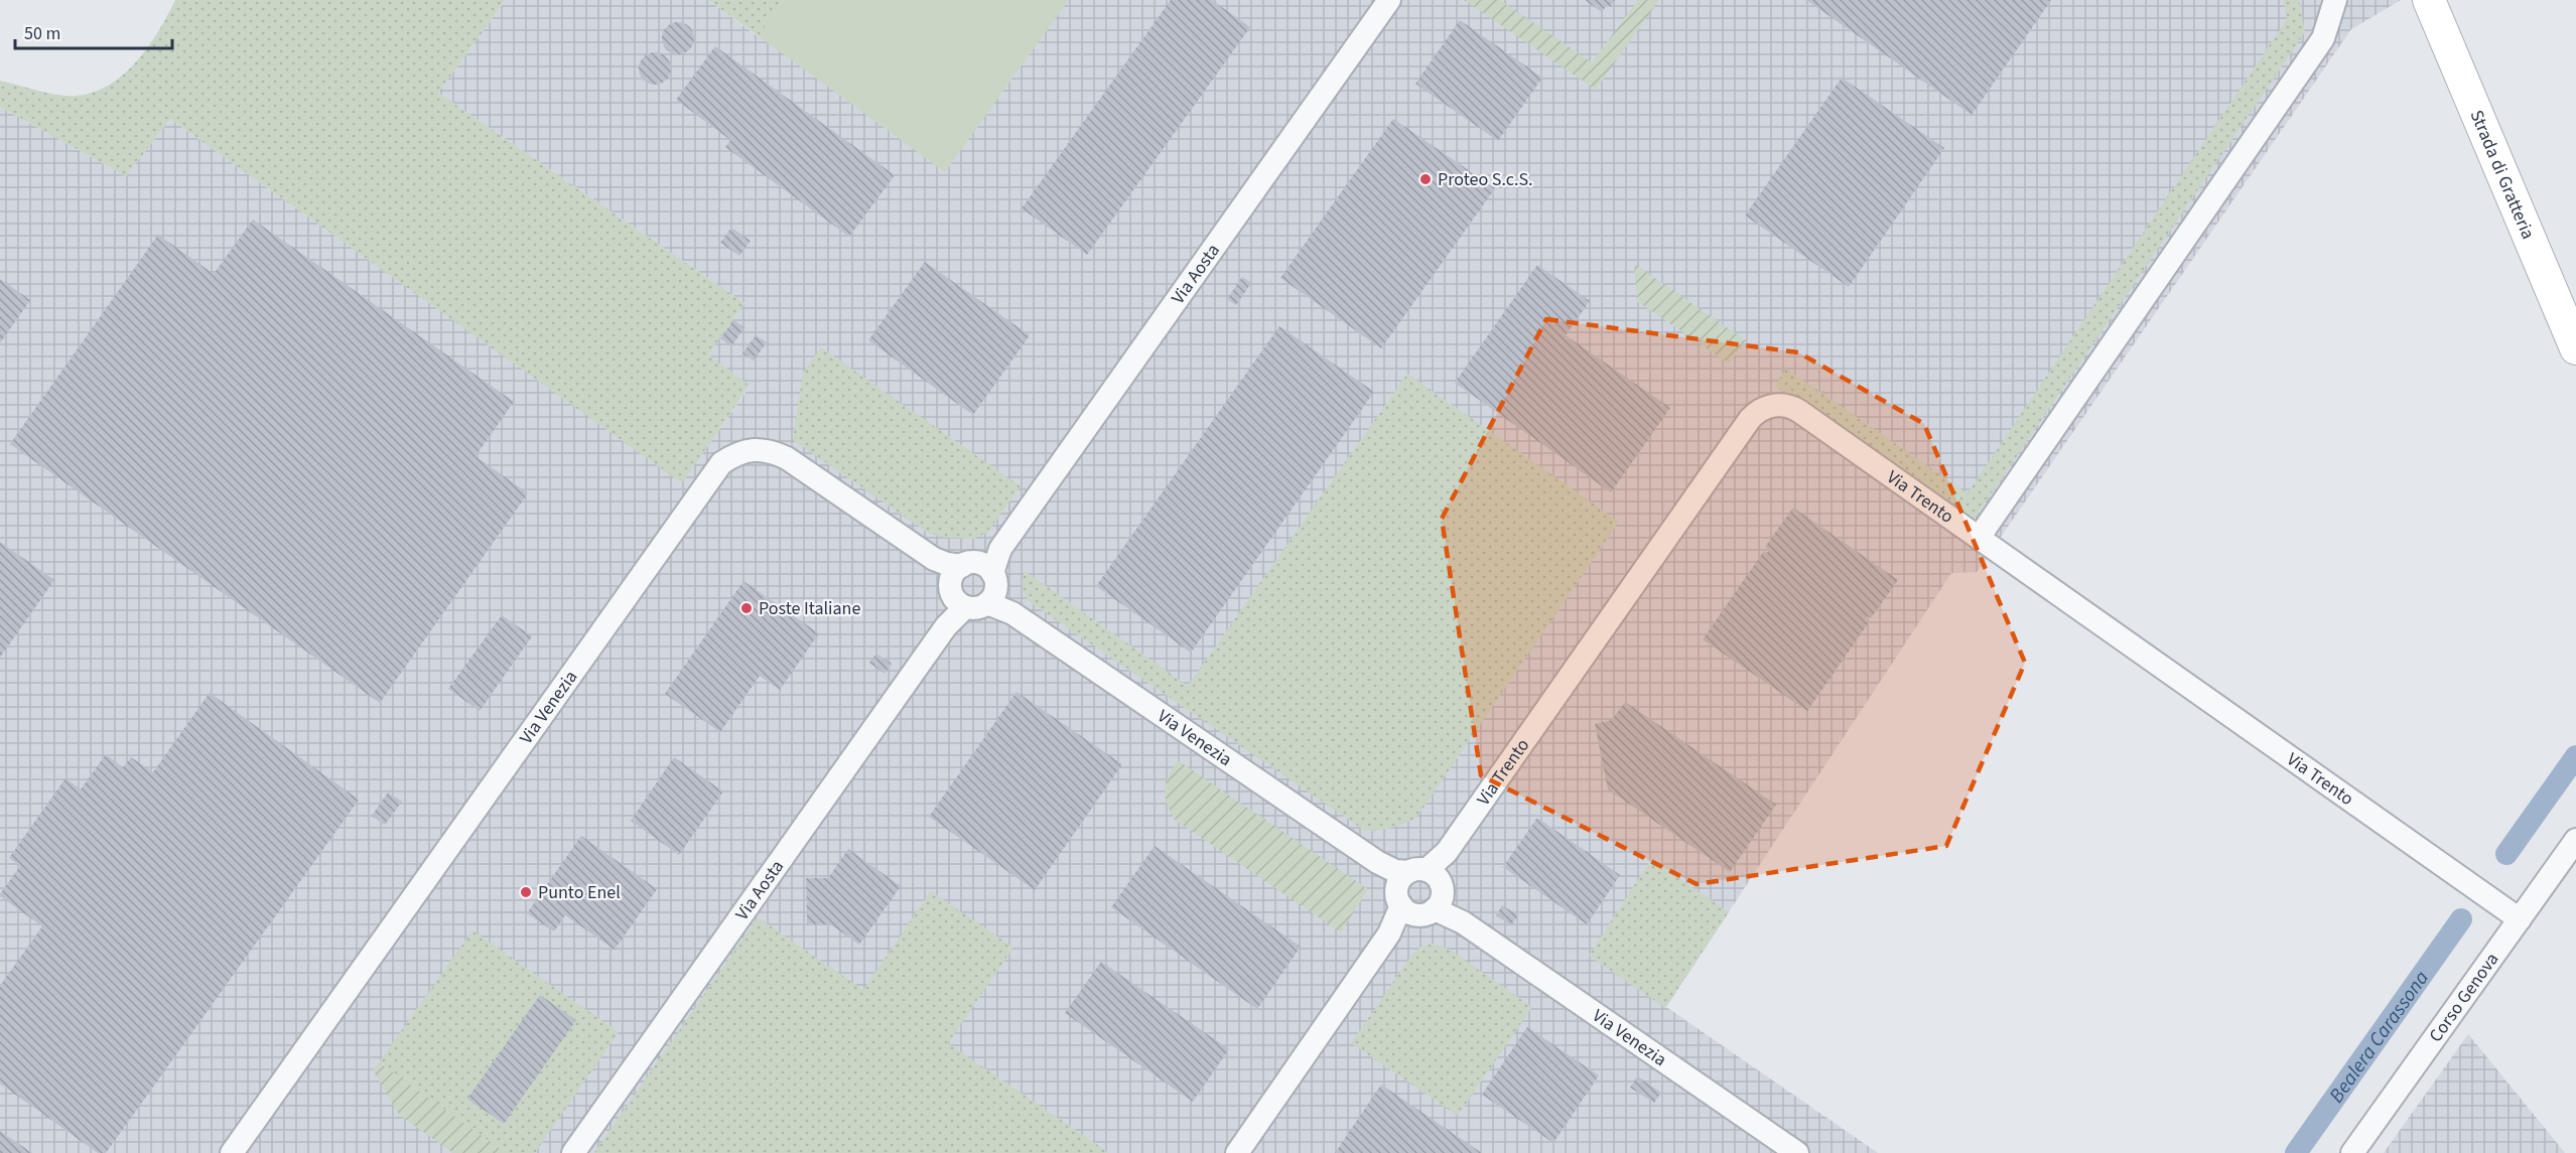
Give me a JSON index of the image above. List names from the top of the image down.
{
  "streets": {
    "main road": ["Strada di Gratteria"],
    "street": [
      "Via Aosta",
      "Via Trento",
      "Via Venezia",
      "Corso Genova"
    ]
  },
  "crossings": [
    ["Via Aosta", "Via Venezia"],
    ["Via Trento", "Via Venezia"],
    ["Via Trento", "Corso Genova"]
  ],
  "water": ["Bealera Carassona"],
  "places": ["Proteo S.c.S.", "Poste Italiane", "Punto Enel"],
  "scale_bar": "50 m"
}
